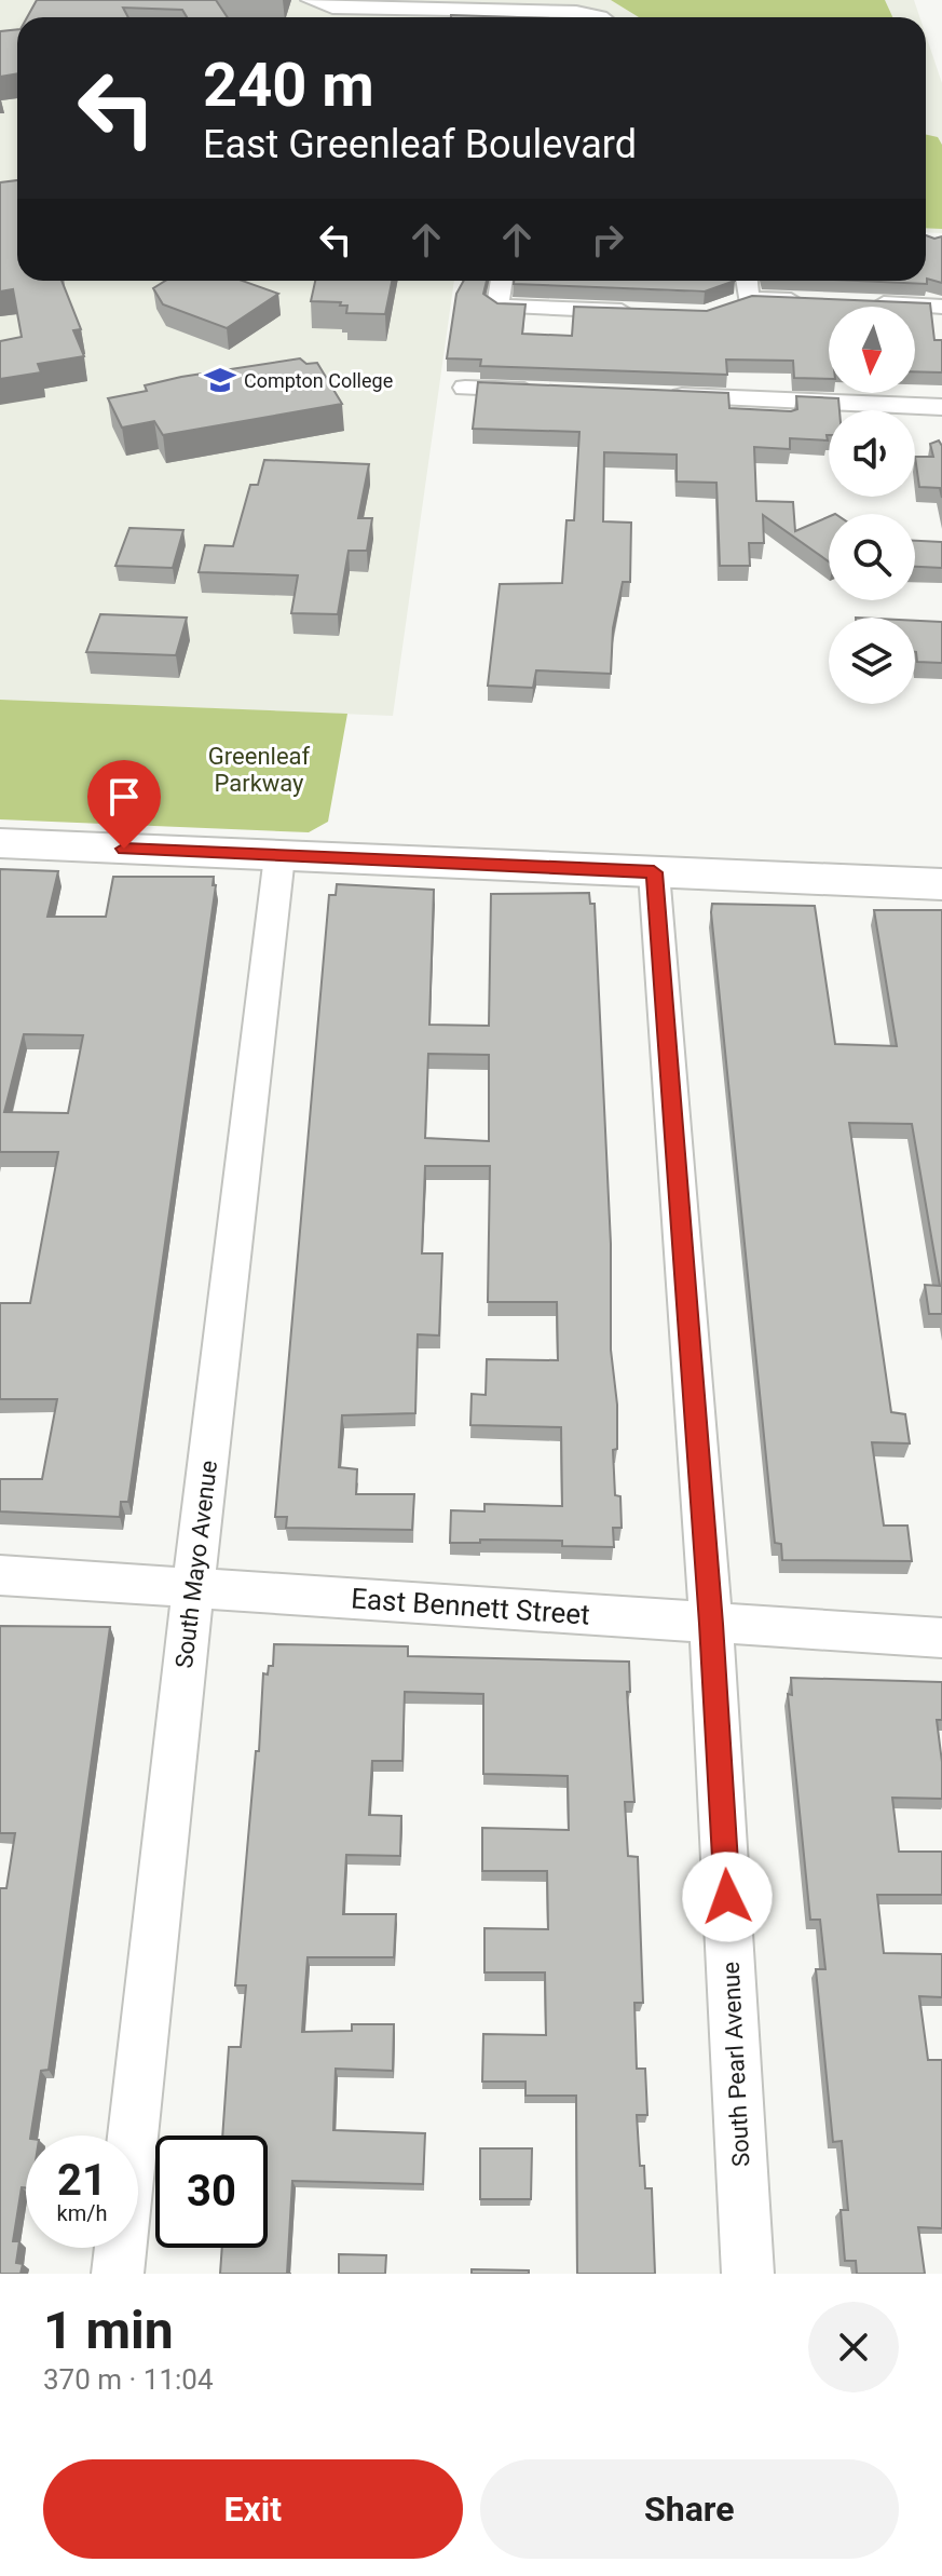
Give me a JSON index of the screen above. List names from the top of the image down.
{
  "streets": {
    "street": ["South Mayo Avenue", "East Bennett Street", "South Pearl Avenue"]
  },
  "crossings": [
    ["South Mayo Avenue", "East Bennett Street"],
    ["East Bennett Street", "South Pearl Avenue"]
  ],
  "parks": ["Greenleaf Parkway"],
  "places": {
    "school or university": ["Compton College"]
  },
  "north": "bottom",
  "page": {
    "turn": ["240 m", "East Greenleaf Boulevard"],
    "speed": "21 km/h",
    "limit": "30",
    "heading": ["1 min", "370 m · 11:04"],
    "buttons": ["Exit", "Share"]
  }
}
